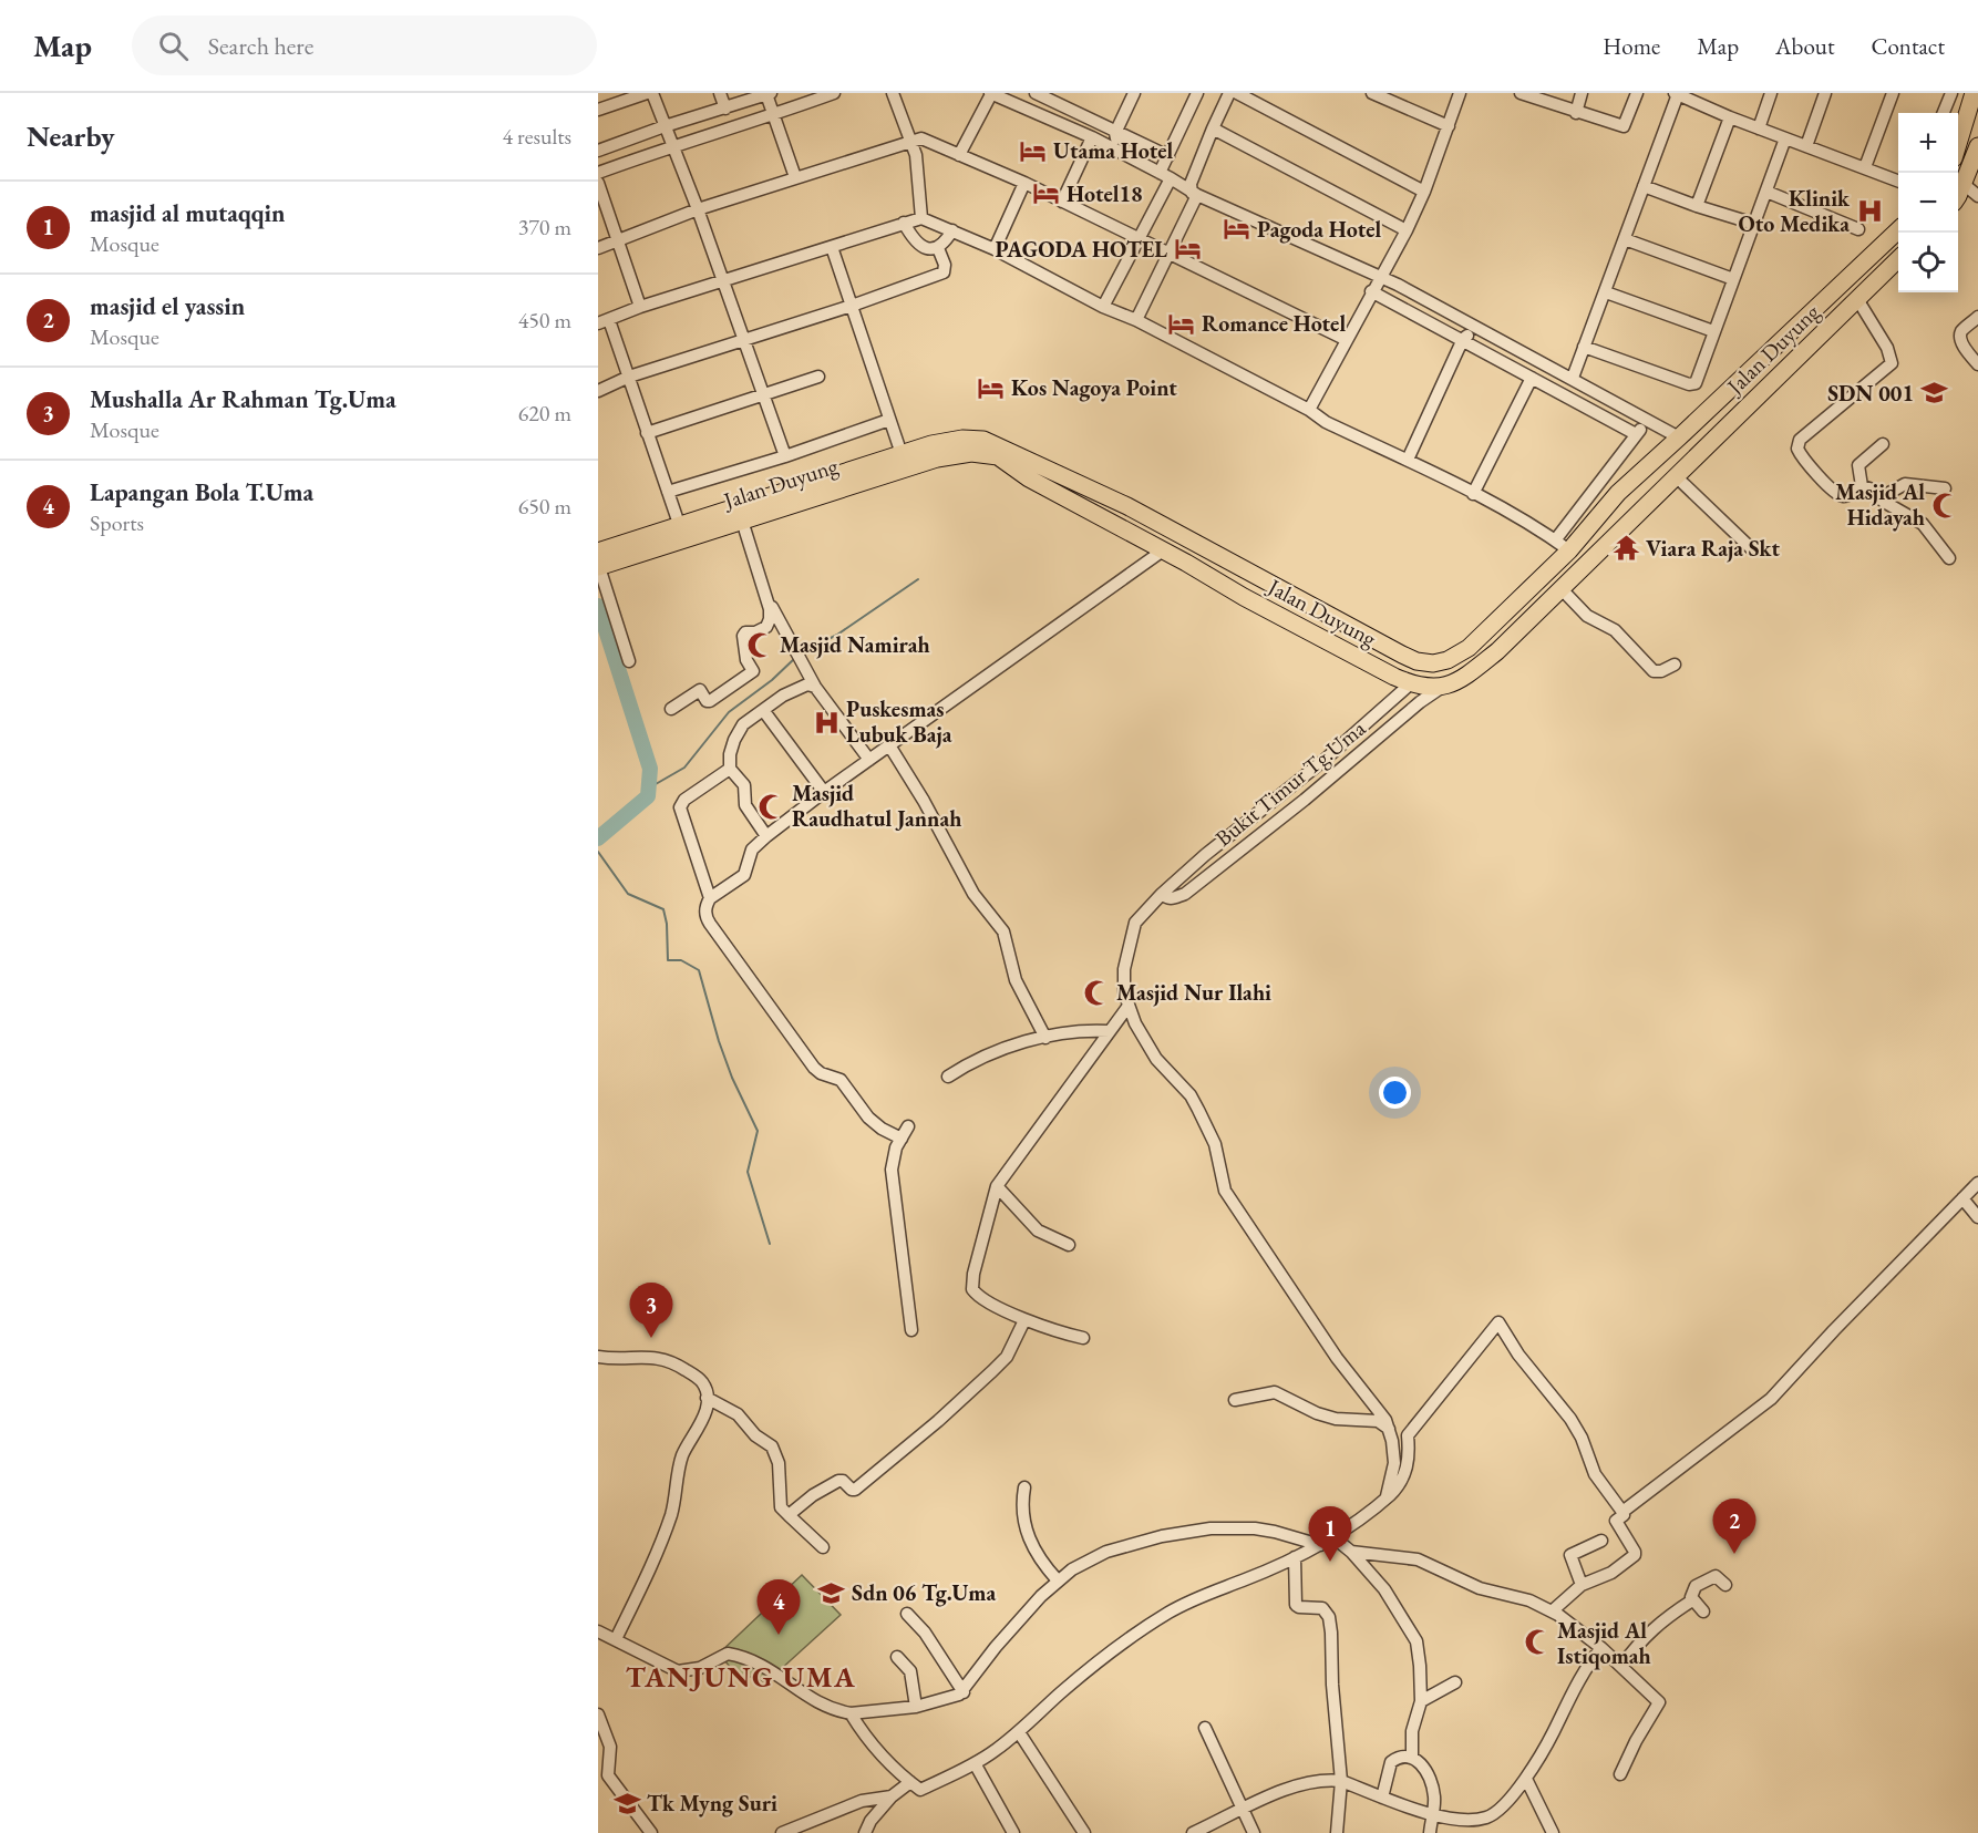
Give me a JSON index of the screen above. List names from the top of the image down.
{
  "streets": {
    "highway": ["Jalan Duyung"],
    "street": ["Bukit Timur Tg.Uma"]
  },
  "crossings": [
    ["Jalan Duyung", "Bukit Timur Tg.Uma"]
  ],
  "districts": ["TANJUNG UMA"],
  "places": {
    "hotel": [
      "Utama Hotel",
      "Hotel18",
      "Pagoda Hotel",
      "PAGODA HOTEL",
      "Romance Hotel",
      "Kos Nagoya Point"
    ],
    "hospital": ["Klinik Oto Medika", "Puskesmas Lubuk Baja"],
    "school or university": ["SDN 001", "Sdn 06 Tg.Uma", "Tk Myng Suri"],
    "mosque": [
      "Masjid Al Hidayah",
      "Masjid Namirah",
      "Masjid Raudhatul Jannah",
      "Masjid Nur Ilahi",
      "Masjid Al Istiqomah"
    ],
    "temple": ["Viara Raja Skt"]
  },
  "page": {
    "header": "Map",
    "search": "Search here",
    "nav": [
      "Home",
      "Map",
      "About",
      "Contact"
    ],
    "heading": ["Nearby", "4 results"],
    "map_buttons": ["+", "−"],
    "list": [
      {
        "mark": "1",
        "name": "masjid al mutaqqin",
        "note": "Mosque",
        "value": "370 m"
      },
      {
        "mark": "2",
        "name": "masjid el yassin",
        "note": "Mosque",
        "value": "450 m"
      },
      {
        "mark": "3",
        "name": "Mushalla Ar Rahman Tg.Uma",
        "note": "Mosque",
        "value": "620 m"
      },
      {
        "mark": "4",
        "name": "Lapangan Bola T.Uma",
        "note": "Sports",
        "value": "650 m"
      }
    ],
    "pins": [
      "3",
      "2",
      "1",
      "4"
    ]
  }
}
